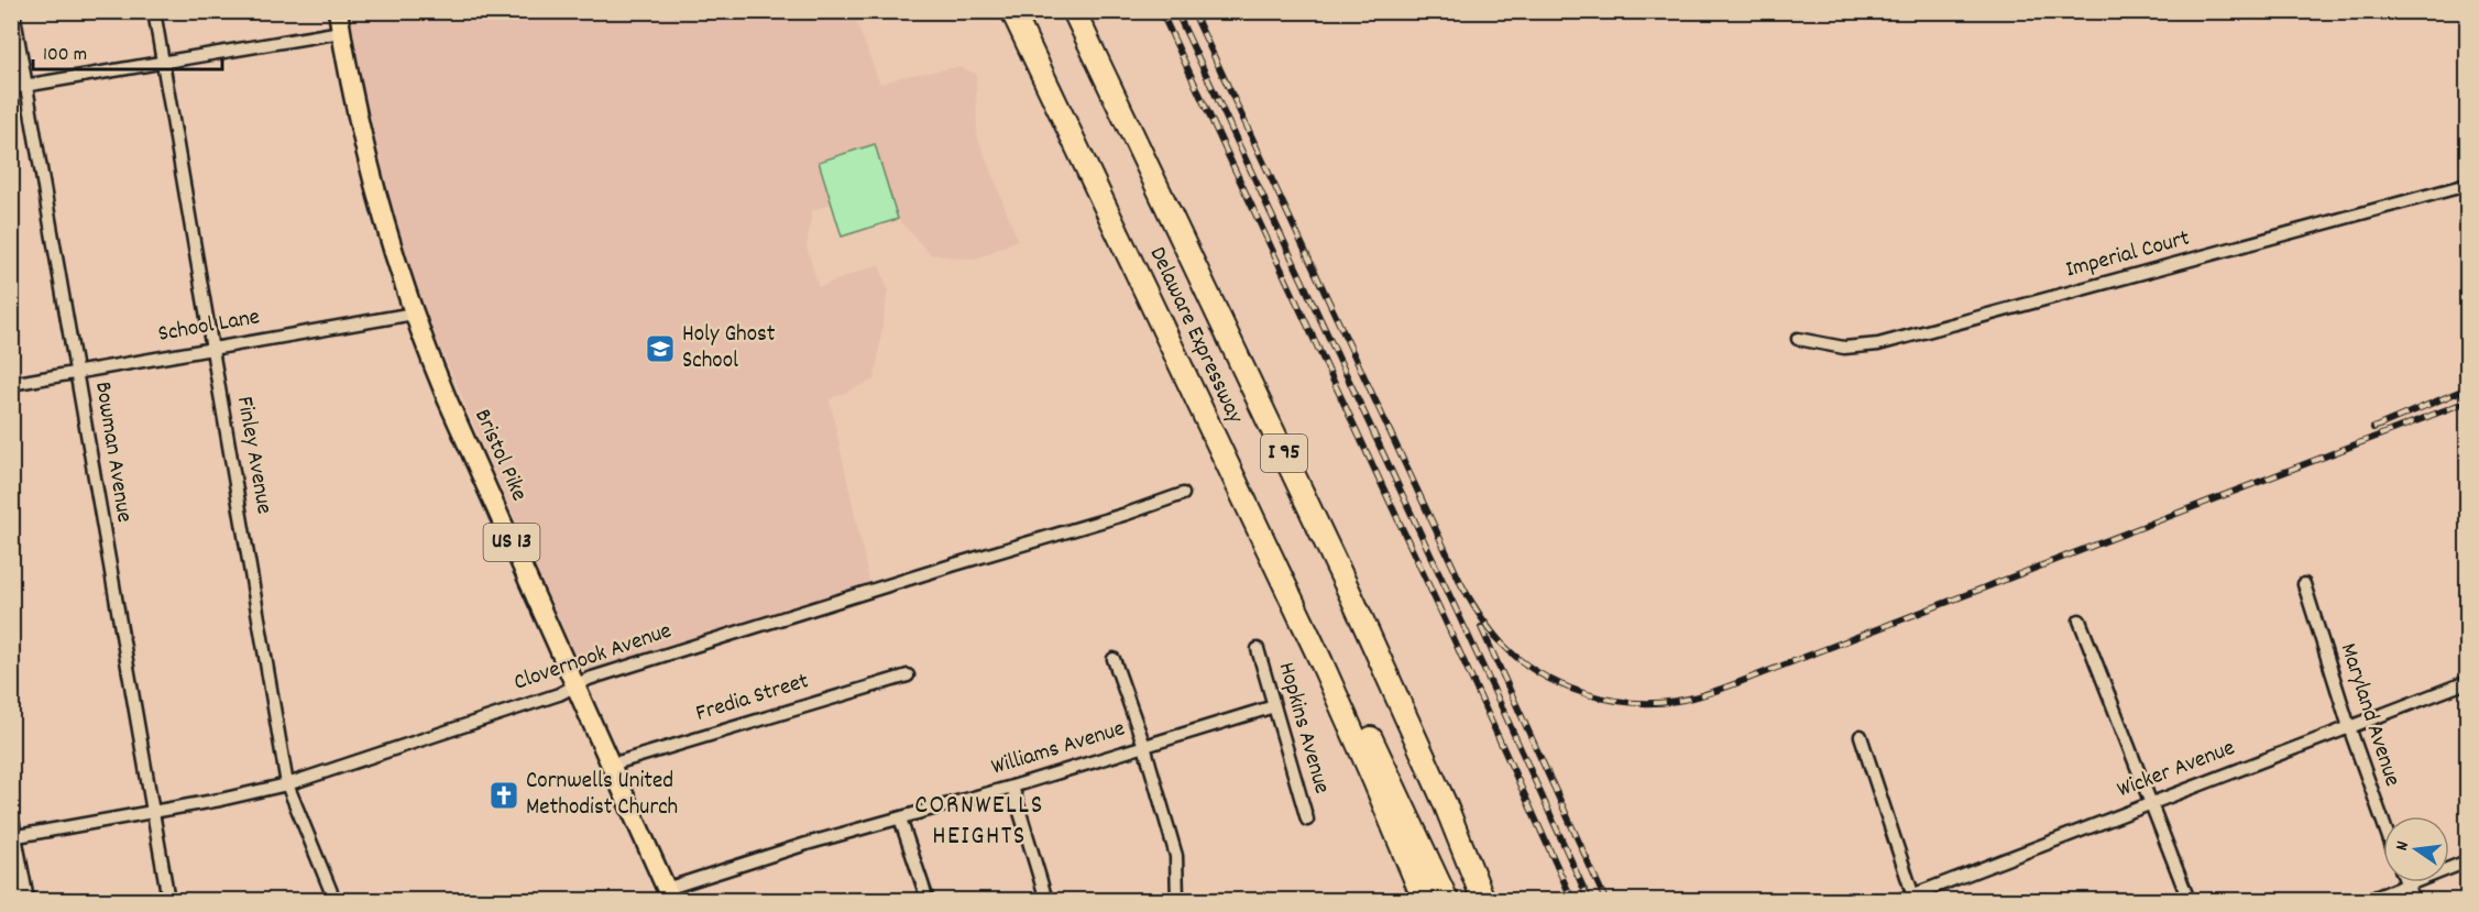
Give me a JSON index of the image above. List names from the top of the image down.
{
  "streets": {
    "highway": ["Delaware Expressway", "I 95"],
    "main road": ["Bristol Pike", "US 13"],
    "street": [
      "Imperial Court",
      "School Lane",
      "Bowman Avenue",
      "Finley Avenue",
      "Clovernook Avenue",
      "Fredia Street",
      "Maryland Avenue",
      "Hopkins Avenue",
      "Williams Avenue",
      "Wicker Avenue"
    ]
  },
  "crossings": [
    ["School Lane", "Bowman Avenue"],
    ["School Lane", "Finley Avenue"],
    ["School Lane", "Bristol Pike"],
    ["Bowman Avenue", "Clovernook Avenue"],
    ["Finley Avenue", "Clovernook Avenue"],
    ["Bristol Pike", "Clovernook Avenue"],
    ["Bristol Pike", "Fredia Street"],
    ["Bristol Pike", "Williams Avenue"],
    ["Maryland Avenue", "Wicker Avenue"],
    ["Hopkins Avenue", "Williams Avenue"]
  ],
  "districts": ["CORNWELLS HEIGHTS"],
  "places": {
    "school or university": ["Holy Ghost School"],
    "church": ["Cornwells United Methodist Church"]
  },
  "scale_bar": "100 m",
  "north": "left"
}
